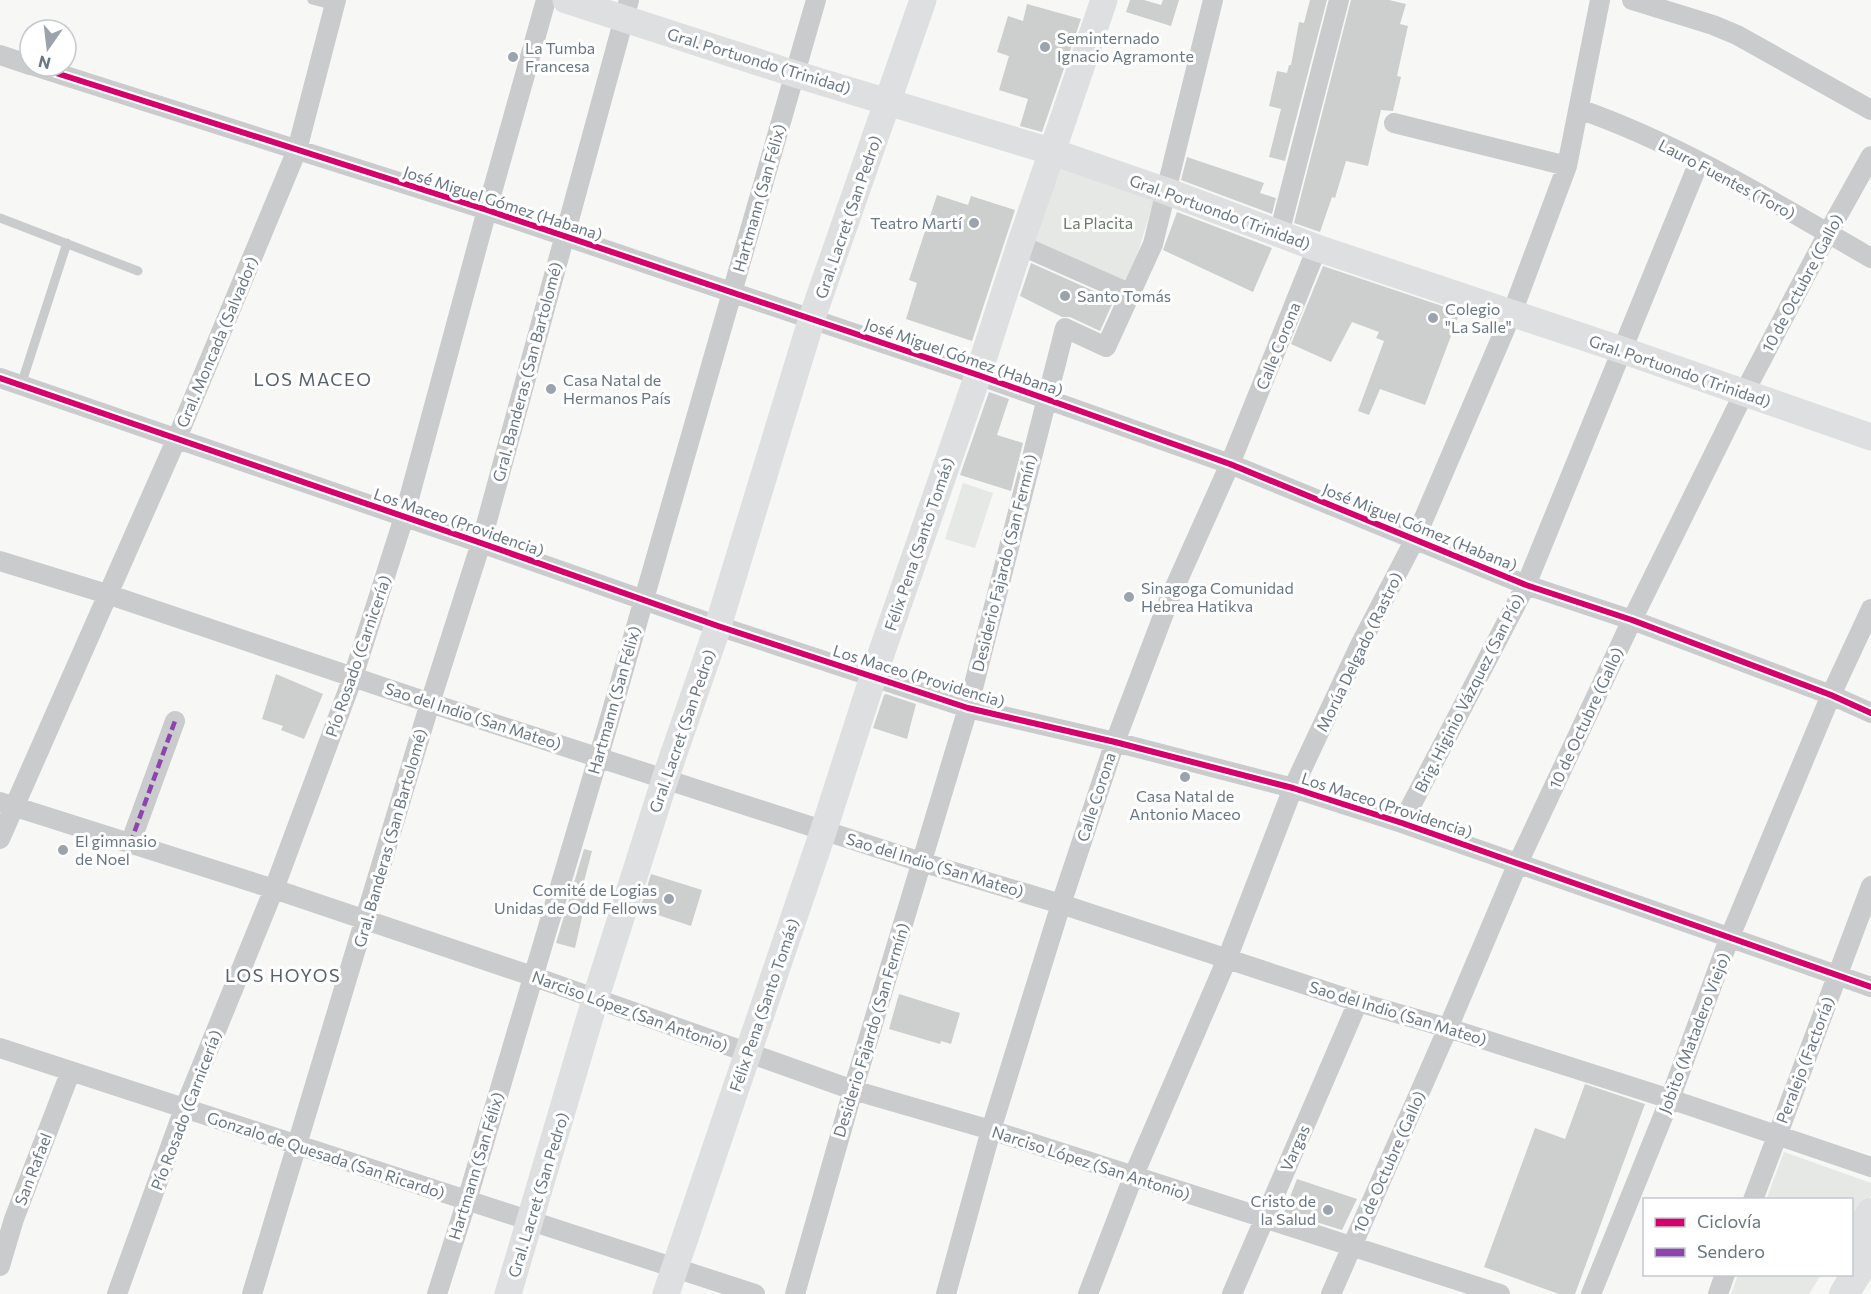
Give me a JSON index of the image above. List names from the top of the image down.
{
  "streets": {
    "street": [
      "Gral. Portuondo (Trinidad)",
      "Lauro Fuentes (Toro)",
      "Hartmann (San Félix)",
      "José Miguel Gómez (Habana)",
      "Gral. Lacret (San Pedro)",
      "10 de Octubre (Gallo)",
      "Gral. Moncada (Salvador)",
      "Calle Corona",
      "Gral. Banderas (San Bartolomé)",
      "Los Maceo (Providencia)",
      "Félix Pena (Santo Tomás)",
      "Desiderio Fajardo (San Fermín)",
      "Morúa Delgado (Rastro)",
      "Pío Rosado (Carnicería)",
      "Brig. Higinio Vázquez (San Pío)",
      "Sao del Indio (San Mateo)",
      "Narciso López (San Antonio)",
      "Jobito (Matadero Viejo)",
      "Peralejo (Factoría)",
      "Vargas",
      "Gonzalo de Quesada (San Ricardo)",
      "San Rafael"
    ]
  },
  "crossings": [
    ["Gral. Portuondo (Trinidad)", "Hartmann (San Félix)"],
    ["Gral. Portuondo (Trinidad)", "Gral. Lacret (San Pedro)"],
    ["Gral. Portuondo (Trinidad)", "10 de Octubre (Gallo)"],
    ["Gral. Portuondo (Trinidad)", "Calle Corona"],
    ["Gral. Portuondo (Trinidad)", "Gral. Banderas (San Bartolomé)"],
    ["Gral. Portuondo (Trinidad)", "Félix Pena (Santo Tomás)"],
    ["Gral. Portuondo (Trinidad)", "Desiderio Fajardo (San Fermín)"],
    ["Gral. Portuondo (Trinidad)", "Morúa Delgado (Rastro)"],
    ["Gral. Portuondo (Trinidad)", "Brig. Higinio Vázquez (San Pío)"],
    ["Lauro Fuentes (Toro)", "10 de Octubre (Gallo)"],
    ["Lauro Fuentes (Toro)", "Morúa Delgado (Rastro)"],
    ["Lauro Fuentes (Toro)", "Brig. Higinio Vázquez (San Pío)"],
    ["Hartmann (San Félix)", "José Miguel Gómez (Habana)"],
    ["Hartmann (San Félix)", "Los Maceo (Providencia)"],
    ["Hartmann (San Félix)", "Sao del Indio (San Mateo)"],
    ["Hartmann (San Félix)", "Narciso López (San Antonio)"],
    ["Hartmann (San Félix)", "Gonzalo de Quesada (San Ricardo)"],
    ["José Miguel Gómez (Habana)", "Gral. Lacret (San Pedro)"],
    ["José Miguel Gómez (Habana)", "10 de Octubre (Gallo)"],
    ["José Miguel Gómez (Habana)", "Gral. Moncada (Salvador)"],
    ["José Miguel Gómez (Habana)", "Calle Corona"],
    ["José Miguel Gómez (Habana)", "Gral. Banderas (San Bartolomé)"],
    ["José Miguel Gómez (Habana)", "Félix Pena (Santo Tomás)"],
    ["José Miguel Gómez (Habana)", "Desiderio Fajardo (San Fermín)"],
    ["José Miguel Gómez (Habana)", "Morúa Delgado (Rastro)"],
    ["José Miguel Gómez (Habana)", "Pío Rosado (Carnicería)"],
    ["José Miguel Gómez (Habana)", "Brig. Higinio Vázquez (San Pío)"],
    ["José Miguel Gómez (Habana)", "Jobito (Matadero Viejo)"],
    ["Gral. Lacret (San Pedro)", "Los Maceo (Providencia)"],
    ["Gral. Lacret (San Pedro)", "Sao del Indio (San Mateo)"],
    ["Gral. Lacret (San Pedro)", "Narciso López (San Antonio)"],
    ["Gral. Lacret (San Pedro)", "Gonzalo de Quesada (San Ricardo)"],
    ["10 de Octubre (Gallo)", "Los Maceo (Providencia)"],
    ["10 de Octubre (Gallo)", "Sao del Indio (San Mateo)"],
    ["10 de Octubre (Gallo)", "Narciso López (San Antonio)"],
    ["Gral. Moncada (Salvador)", "Los Maceo (Providencia)"],
    ["Gral. Moncada (Salvador)", "Sao del Indio (San Mateo)"],
    ["Gral. Moncada (Salvador)", "Narciso López (San Antonio)"],
    ["Calle Corona", "Los Maceo (Providencia)"],
    ["Calle Corona", "Sao del Indio (San Mateo)"],
    ["Calle Corona", "Narciso López (San Antonio)"],
    ["Gral. Banderas (San Bartolomé)", "Los Maceo (Providencia)"],
    ["Gral. Banderas (San Bartolomé)", "Sao del Indio (San Mateo)"],
    ["Gral. Banderas (San Bartolomé)", "Narciso López (San Antonio)"],
    ["Gral. Banderas (San Bartolomé)", "Gonzalo de Quesada (San Ricardo)"],
    ["Los Maceo (Providencia)", "Félix Pena (Santo Tomás)"],
    ["Los Maceo (Providencia)", "Desiderio Fajardo (San Fermín)"],
    ["Los Maceo (Providencia)", "Morúa Delgado (Rastro)"],
    ["Los Maceo (Providencia)", "Pío Rosado (Carnicería)"],
    ["Los Maceo (Providencia)", "Brig. Higinio Vázquez (San Pío)"],
    ["Los Maceo (Providencia)", "Jobito (Matadero Viejo)"],
    ["Los Maceo (Providencia)", "Peralejo (Factoría)"],
    ["Félix Pena (Santo Tomás)", "Sao del Indio (San Mateo)"],
    ["Félix Pena (Santo Tomás)", "Narciso López (San Antonio)"],
    ["Félix Pena (Santo Tomás)", "Gonzalo de Quesada (San Ricardo)"],
    ["Desiderio Fajardo (San Fermín)", "Sao del Indio (San Mateo)"],
    ["Desiderio Fajardo (San Fermín)", "Narciso López (San Antonio)"],
    ["Morúa Delgado (Rastro)", "Sao del Indio (San Mateo)"],
    ["Morúa Delgado (Rastro)", "Narciso López (San Antonio)"],
    ["Pío Rosado (Carnicería)", "Sao del Indio (San Mateo)"],
    ["Pío Rosado (Carnicería)", "Narciso López (San Antonio)"],
    ["Pío Rosado (Carnicería)", "Gonzalo de Quesada (San Ricardo)"],
    ["Sao del Indio (San Mateo)", "Jobito (Matadero Viejo)"],
    ["Sao del Indio (San Mateo)", "Peralejo (Factoría)"],
    ["Sao del Indio (San Mateo)", "Vargas"],
    ["Narciso López (San Antonio)", "Vargas"],
    ["Gonzalo de Quesada (San Ricardo)", "San Rafael"]
  ],
  "districts": ["LOS MACEO", "LOS HOYOS"],
  "parks": ["La Placita"],
  "places": [
    "Seminternado Ignacio Agramonte",
    "La Tumba Francesa",
    "Teatro Martí",
    "Santo Tomás",
    "Colegio \"La Salle\"",
    "Casa Natal de Hermanos País",
    "Sinagoga Comunidad Hebrea Hatikva",
    "Casa Natal de Antonio Maceo",
    "El gimnasio de Noel",
    "Comité de Logias Unidas de Odd Fellows",
    "Cristo de la Salud"
  ],
  "legend": ["Ciclovía", "Sendero"],
  "north": "bottom"
}
